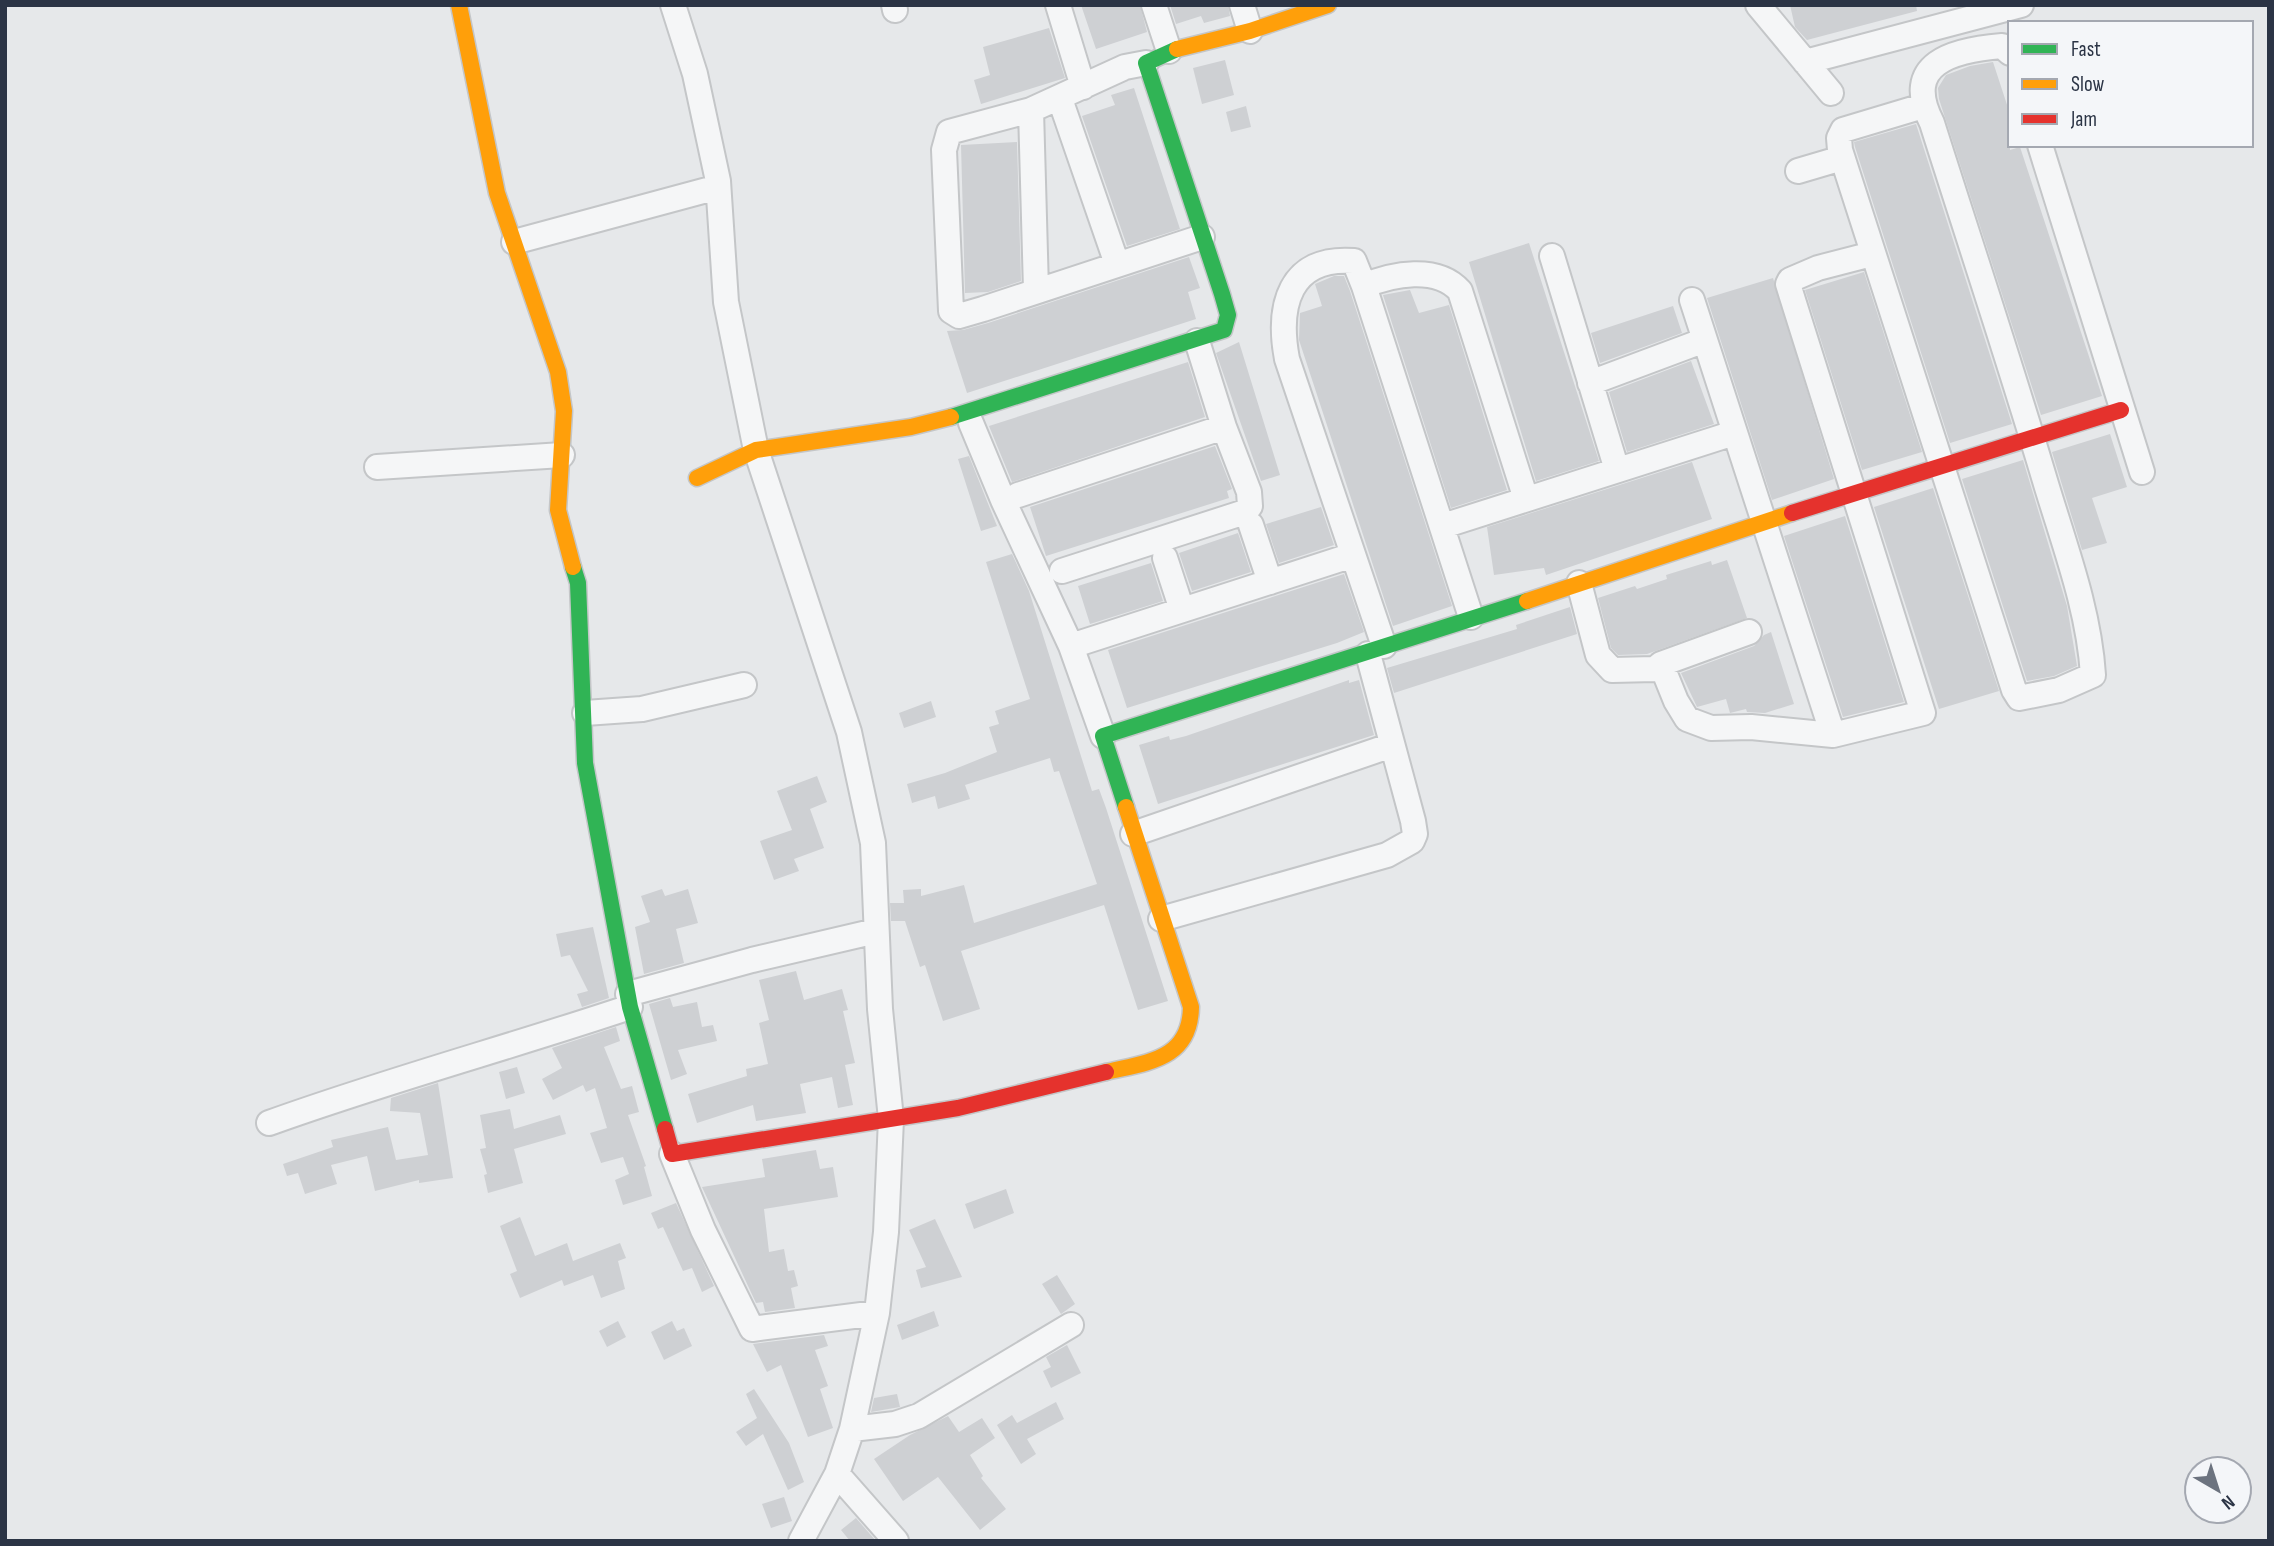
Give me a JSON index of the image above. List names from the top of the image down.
{
  "legend": ["Fast", "Slow", "Jam"],
  "north": "bottom right"
}
